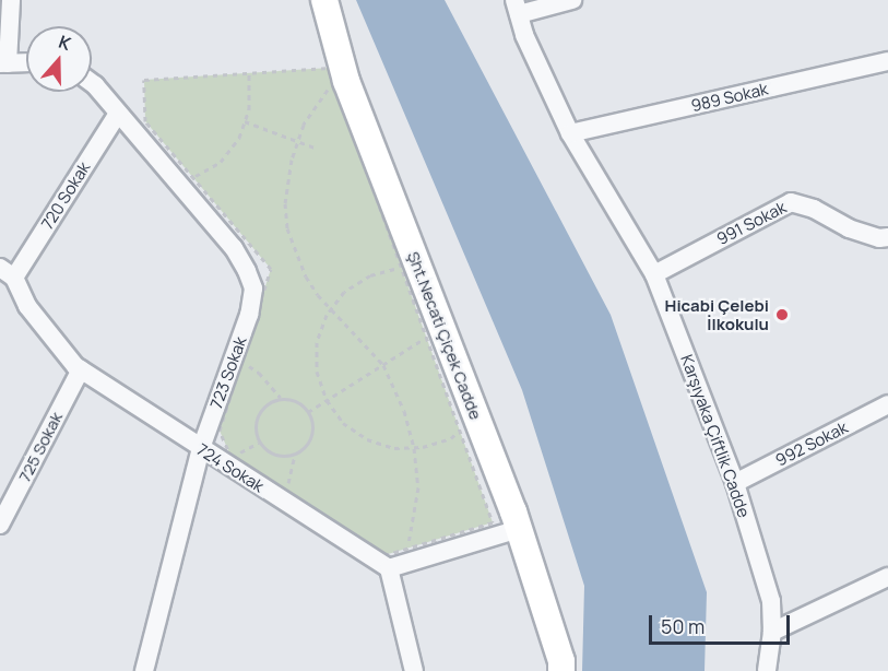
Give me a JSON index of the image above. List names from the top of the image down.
{
  "streets": {
    "street": [
      "989 Sokak",
      "720 Sokak",
      "991 Sokak",
      "Şht.Necati Çiçek Cadde",
      "723 Sokak",
      "Karşıyaka Çiftlik Cadde",
      "992 Sokak",
      "725 Sokak",
      "724 Sokak"
    ]
  },
  "crossings": [
    ["989 Sokak", "Karşıyaka Çiftlik Cadde"],
    ["720 Sokak", "723 Sokak"],
    ["720 Sokak", "724 Sokak"],
    ["991 Sokak", "Karşıyaka Çiftlik Cadde"],
    ["723 Sokak", "724 Sokak"],
    ["Karşıyaka Çiftlik Cadde", "992 Sokak"],
    ["725 Sokak", "724 Sokak"]
  ],
  "places": ["Hicabi Çelebi İlkokulu"],
  "scale_bar": "50 m",
  "north": "top"
}
